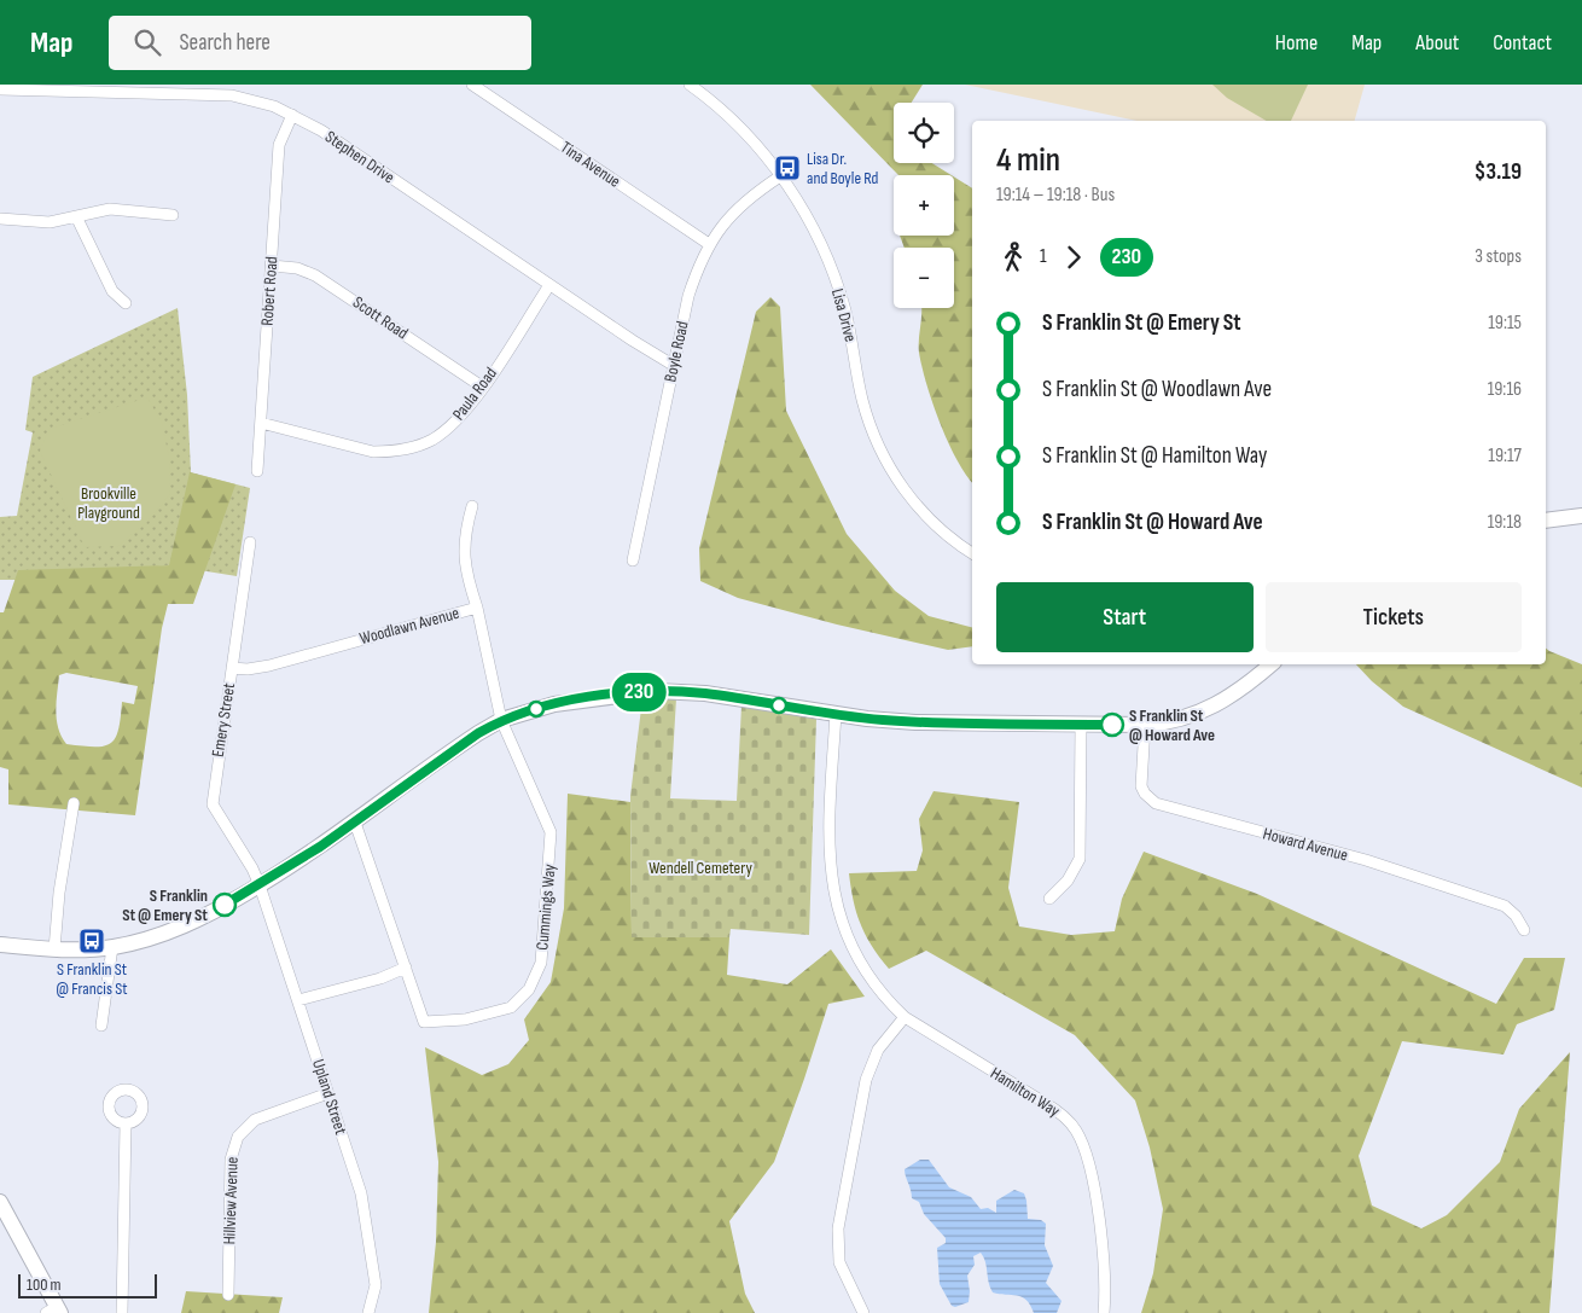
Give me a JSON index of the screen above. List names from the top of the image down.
{
  "streets": {
    "street": [
      "Stephen Drive",
      "Tina Avenue",
      "Robert Road",
      "Lisa Drive",
      "Scott Road",
      "Boyle Road",
      "Paula Road",
      "Woodlawn Avenue",
      "Emery Street",
      "Howard Avenue",
      "Cummings Way",
      "Hamilton Way",
      "Upland Street",
      "Hillview Avenue"
    ]
  },
  "crossings": [
    ["Stephen Drive", "Robert Road"],
    ["Stephen Drive", "Boyle Road"],
    ["Stephen Drive", "Paula Road"],
    ["Tina Avenue", "Boyle Road"],
    ["Robert Road", "Scott Road"],
    ["Robert Road", "Paula Road"],
    ["Lisa Drive", "Boyle Road"],
    ["Scott Road", "Paula Road"],
    ["Woodlawn Avenue", "Emery Street"],
    ["Woodlawn Avenue", "Cummings Way"],
    ["Emery Street", "Upland Street"],
    ["Upland Street", "Hillview Avenue"]
  ],
  "parks": ["Brookville Playground", "Wendell Cemetery"],
  "places": {
    "bus stop": ["Lisa Dr. and Boyle Rd", "S Franklin St @ Francis St"],
    "other": ["S Franklin St @ Howard Ave", "S Franklin St @ Emery St"]
  },
  "lines": ["bus line 230"],
  "scale_bar": "100 m",
  "page": {
    "header": "Map",
    "search": "Search here",
    "nav": [
      "Home",
      "Map",
      "About",
      "Contact"
    ],
    "on_map": "230",
    "map_buttons": ["+", "−"],
    "heading": ["4 min", "19:14 – 19:18 · Bus", "$3.19"],
    "legs": ["1", "230", "3 stops"],
    "list": [
      {
        "name": "S Franklin St @ Emery St",
        "value": "19:15"
      },
      {
        "name": "S Franklin St @ Woodlawn Ave",
        "value": "19:16"
      },
      {
        "name": "S Franklin St @ Hamilton Way",
        "value": "19:17"
      },
      {
        "name": "S Franklin St @ Howard Ave",
        "value": "19:18"
      }
    ],
    "buttons": ["Start", "Tickets"],
    "scale": "100 m"
  }
}
